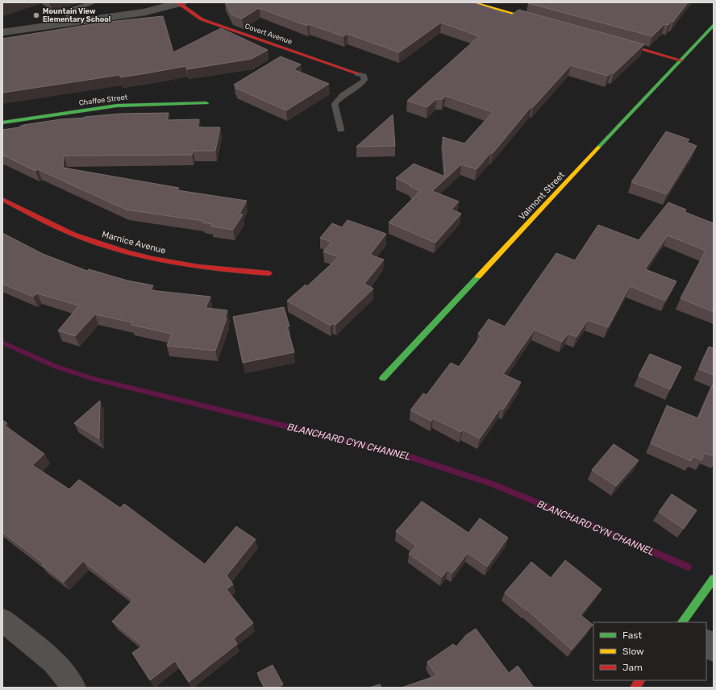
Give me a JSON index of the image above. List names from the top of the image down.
{
  "streets": {
    "street": [
      "Covert Avenue",
      "Chaffee Street",
      "Valmont Street",
      "Marnice Avenue"
    ]
  },
  "water": ["BLANCHARD CYN CHANNEL"],
  "places": ["Mountain View Elementary School"],
  "legend": ["Fast", "Slow", "Jam"]
}
